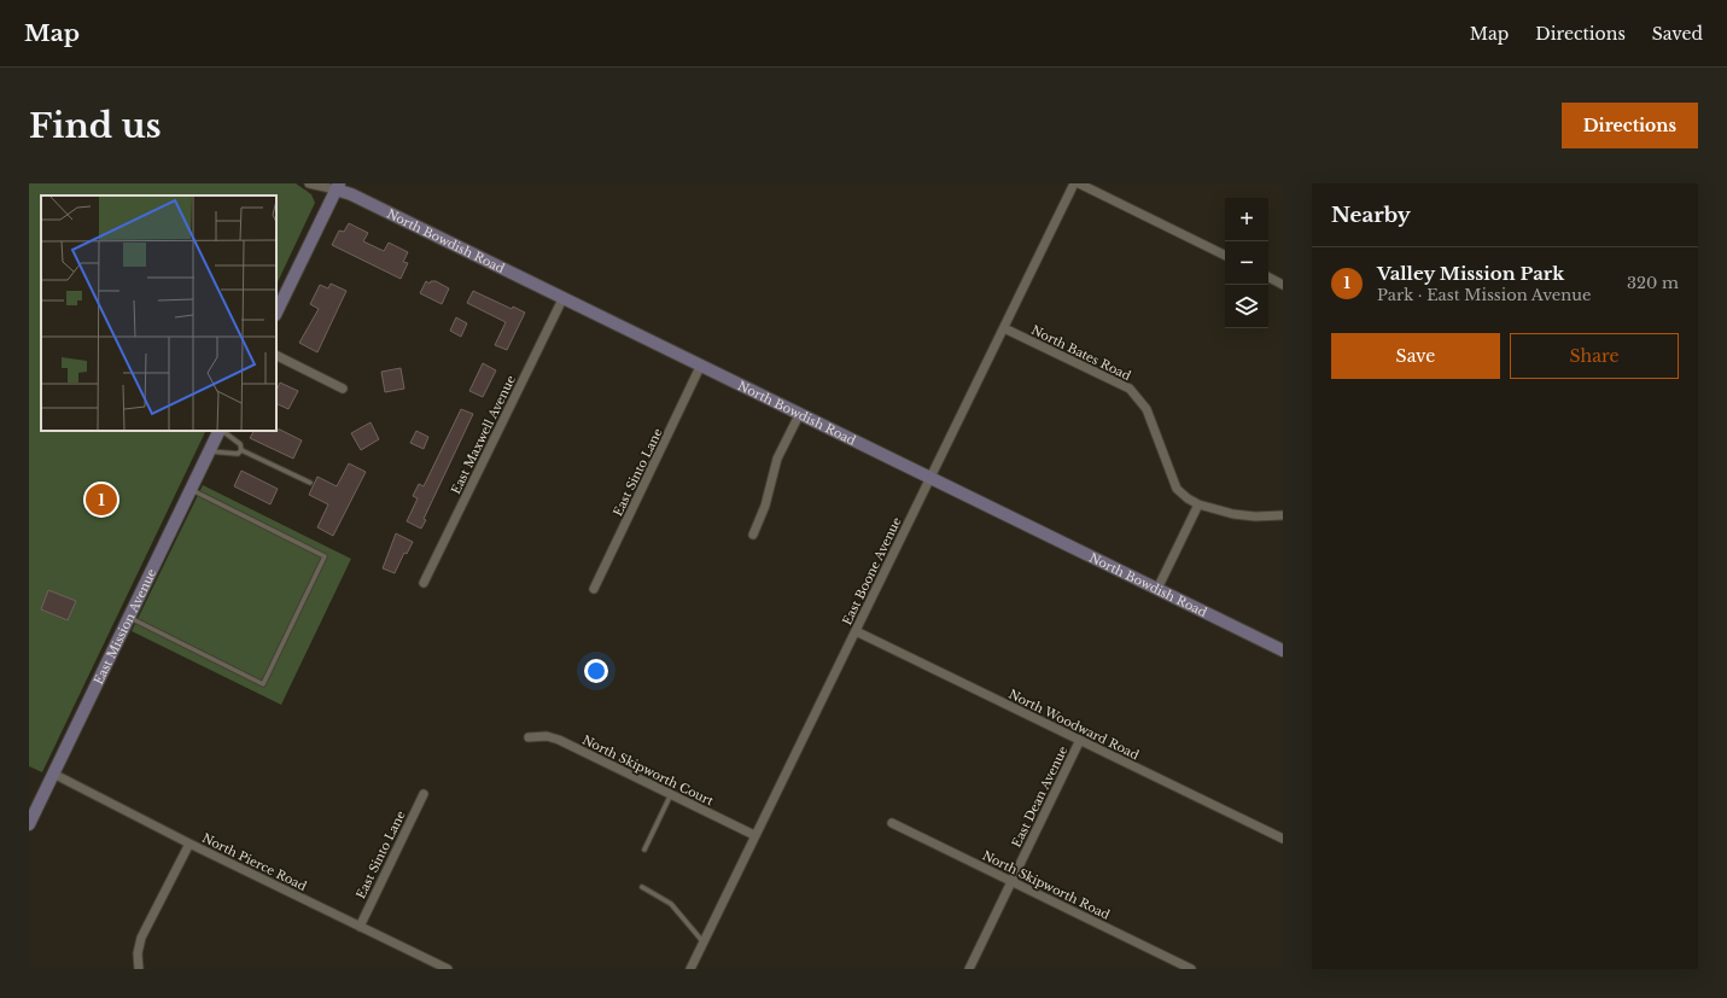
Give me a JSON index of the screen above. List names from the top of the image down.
{
  "streets": {
    "street": [
      "North Bowdish Road",
      "North Bates Road",
      "East Maxwell Avenue",
      "East Sinto Lane",
      "East Boone Avenue",
      "East Mission Avenue",
      "North Woodward Road",
      "North Skipworth Court",
      "East Dean Avenue",
      "North Pierce Road",
      "North Skipworth Road"
    ]
  },
  "crossings": [
    ["North Bowdish Road", "East Maxwell Avenue"],
    ["North Bowdish Road", "East Sinto Lane"],
    ["North Bowdish Road", "East Boone Avenue"],
    ["North Bates Road", "East Boone Avenue"],
    ["East Sinto Lane", "North Pierce Road"],
    ["East Boone Avenue", "North Woodward Road"],
    ["East Boone Avenue", "North Skipworth Court"],
    ["East Mission Avenue", "North Pierce Road"],
    ["North Woodward Road", "East Dean Avenue"],
    ["East Dean Avenue", "North Skipworth Road"]
  ],
  "page": {
    "header": "Map",
    "nav": ["Map", "Directions", "Saved"],
    "buttons": [
      "Directions",
      ["Save", "Share"]
    ],
    "title": "Find us",
    "heading": "Nearby",
    "map_buttons": ["+", "−"],
    "list": [
      {
        "mark": "1",
        "name": "Valley Mission Park",
        "note": "Park · East Mission Avenue",
        "value": "320 m"
      }
    ],
    "pins": "1"
  }
}
